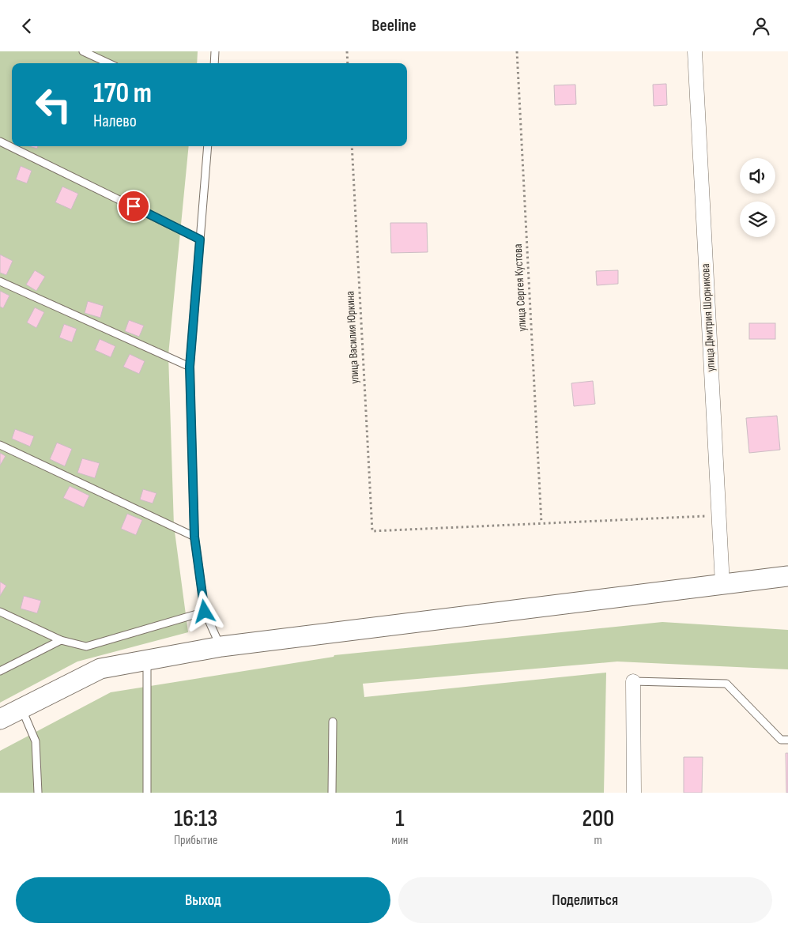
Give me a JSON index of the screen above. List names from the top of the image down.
{
  "streets": {
    "street": ["улица Дмитрия Шорникова"],
    "path": ["улица Сергея Кустова", "улица Василия Юркина"]
  },
  "crossings": [
    ["улица Сергея Кустова", "улица Василия Юркина"]
  ],
  "page": {
    "header": "Beeline",
    "turn": ["170 m", "Налево"],
    "eta": [
      "16:13",
      "Прибытие",
      "1",
      "мин",
      "200",
      "m"
    ],
    "buttons": ["Выход", "Поделиться"]
  }
}
